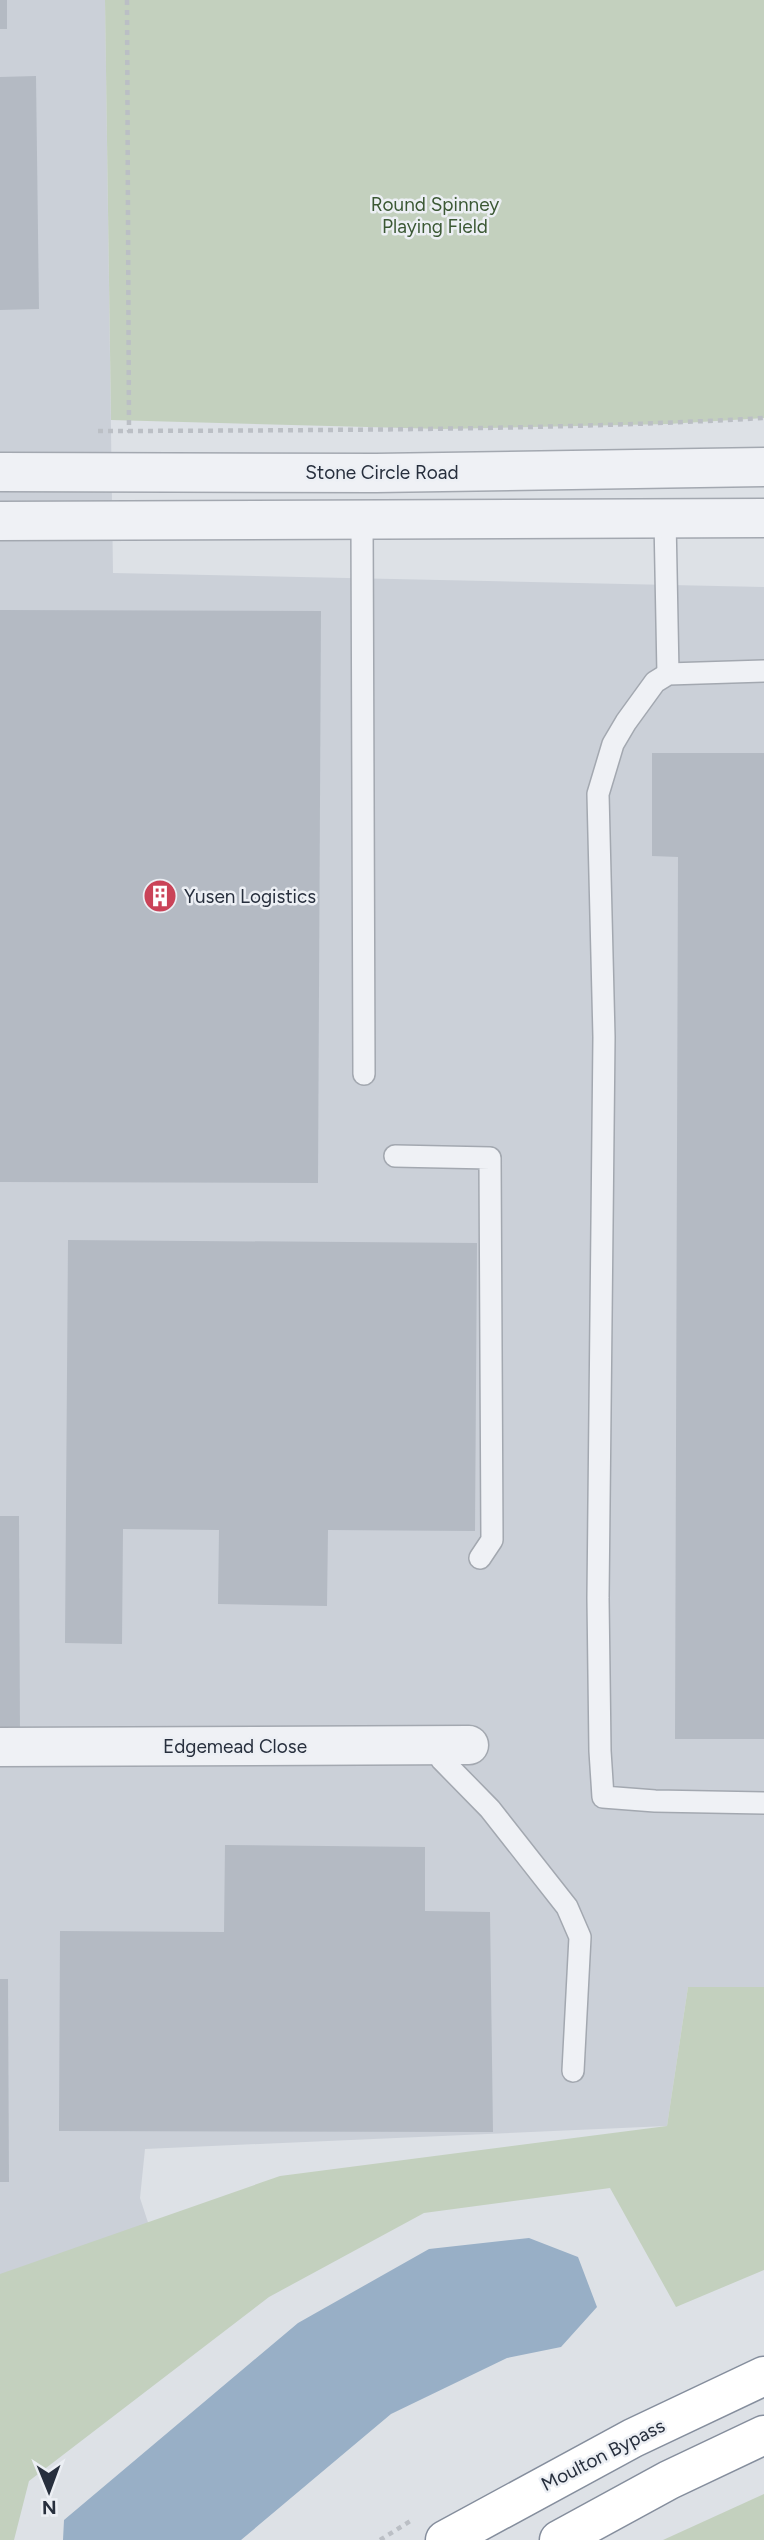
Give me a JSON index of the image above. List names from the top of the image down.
{
  "streets": {
    "highway": ["Moulton Bypass"],
    "street": ["Stone Circle Road", "Edgemead Close"]
  },
  "parks": ["Round Spinney Playing Field"],
  "places": {
    "building": ["Yusen Logistics"]
  },
  "north": "bottom"
}
